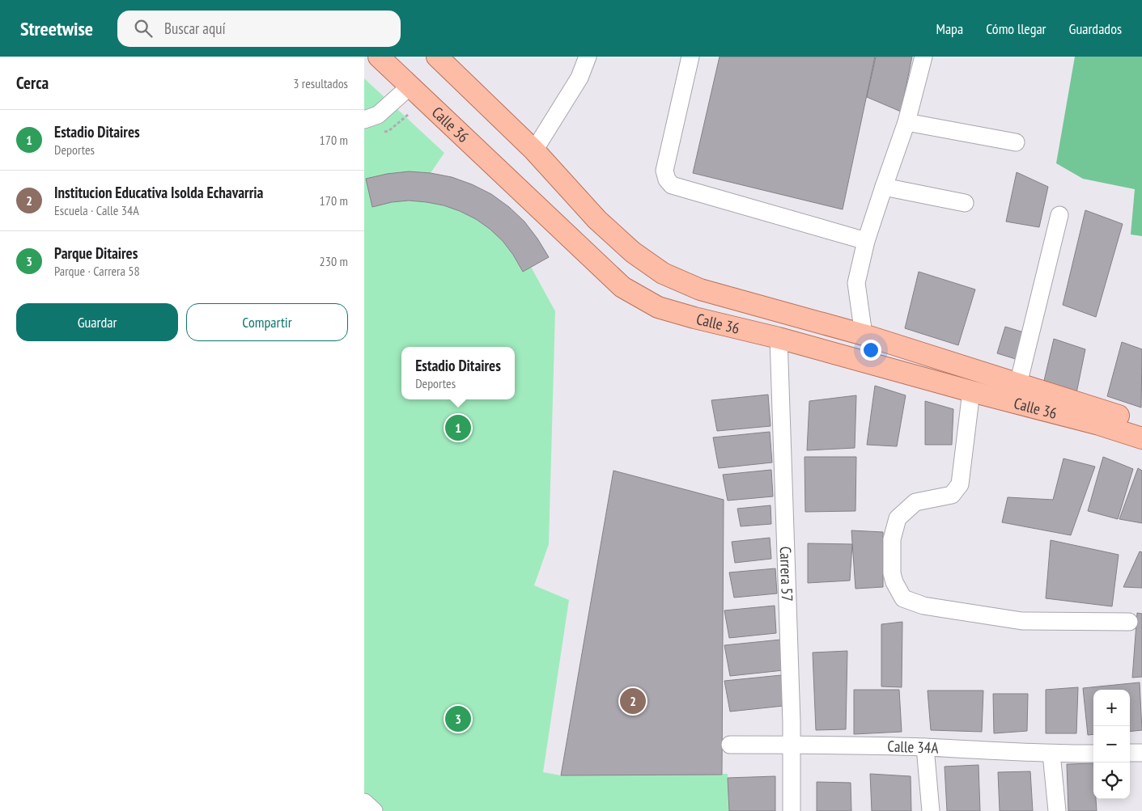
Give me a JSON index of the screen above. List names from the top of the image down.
{
  "streets": {
    "main road": ["Calle 36"],
    "street": ["Carrera 57", "Calle 34A"]
  },
  "crossings": [
    ["Calle 36", "Carrera 57"],
    ["Carrera 57", "Calle 34A"]
  ],
  "page": {
    "header": "Streetwise",
    "search": "Buscar aquí",
    "nav": ["Mapa", "Cómo llegar", "Guardados"],
    "heading": ["Cerca", "3 resultados"],
    "list": [
      {
        "mark": "1",
        "name": "Estadio Ditaires",
        "note": "Deportes",
        "value": "170 m"
      },
      {
        "mark": "2",
        "name": "Institucion Educativa Isolda Echavarria",
        "note": "Escuela · Calle 34A",
        "value": "170 m"
      },
      {
        "mark": "3",
        "name": "Parque Ditaires",
        "note": "Parque · Carrera 58",
        "value": "230 m"
      }
    ],
    "buttons": ["Guardar", "Compartir"],
    "popup": ["Estadio Ditaires", "Deportes"],
    "pins": ["1", "2", "3"],
    "map_buttons": ["+", "−"]
  }
}
